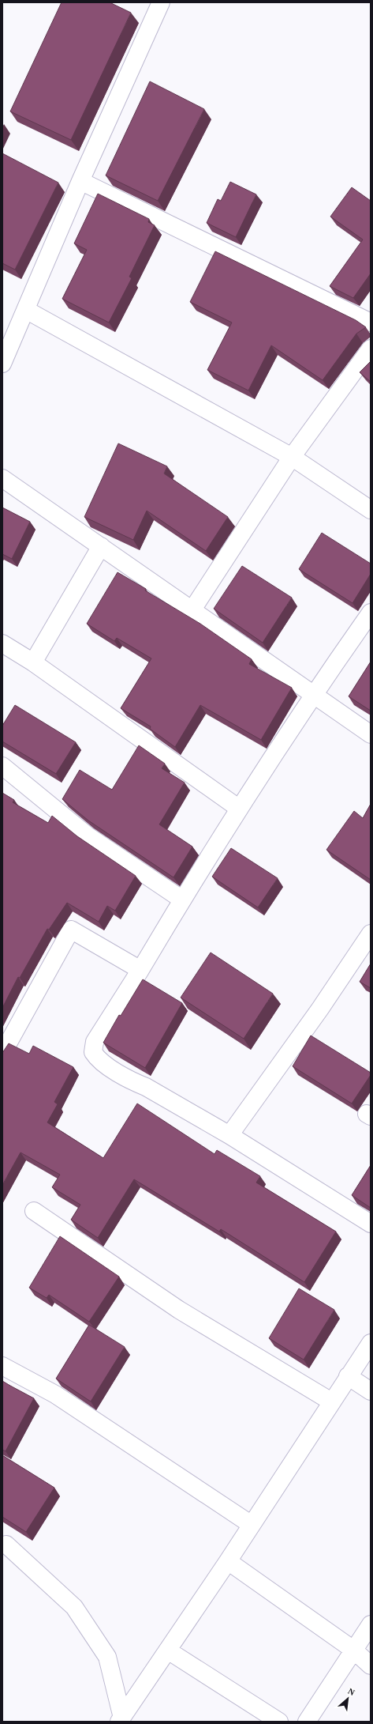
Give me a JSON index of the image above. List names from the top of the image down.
{
  "north": "top right"
}
